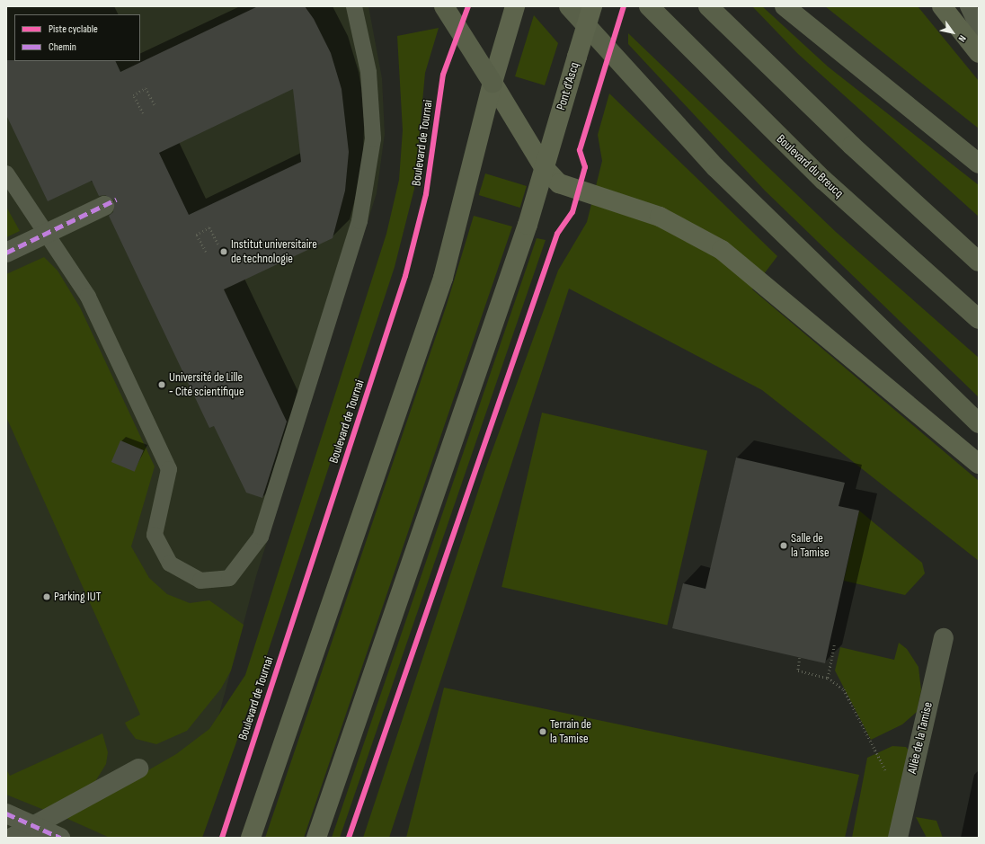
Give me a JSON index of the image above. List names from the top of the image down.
{
  "streets": {
    "highway": ["Boulevard du Breucq"],
    "main road": ["Pont d'Ascq"],
    "street": ["Allée de la Tamise"],
    "cycle path": ["Boulevard de Tournai"]
  },
  "places": [
    "Institut universitaire de technologie",
    "Université de Lille ‐ Cité scientifique",
    "Salle de la Tamise",
    "Parking IUT",
    "Terrain de la Tamise"
  ],
  "legend": ["Piste cyclable", "Chemin"],
  "north": "bottom right"
}
